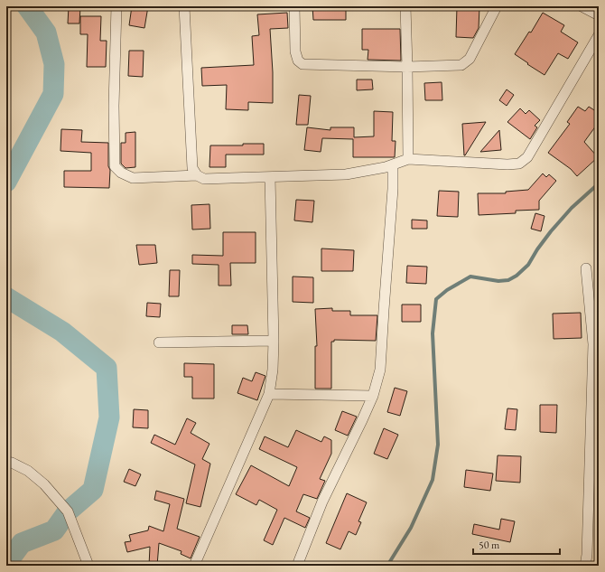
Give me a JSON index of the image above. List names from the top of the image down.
{
  "scale_bar": "50 m"
}
